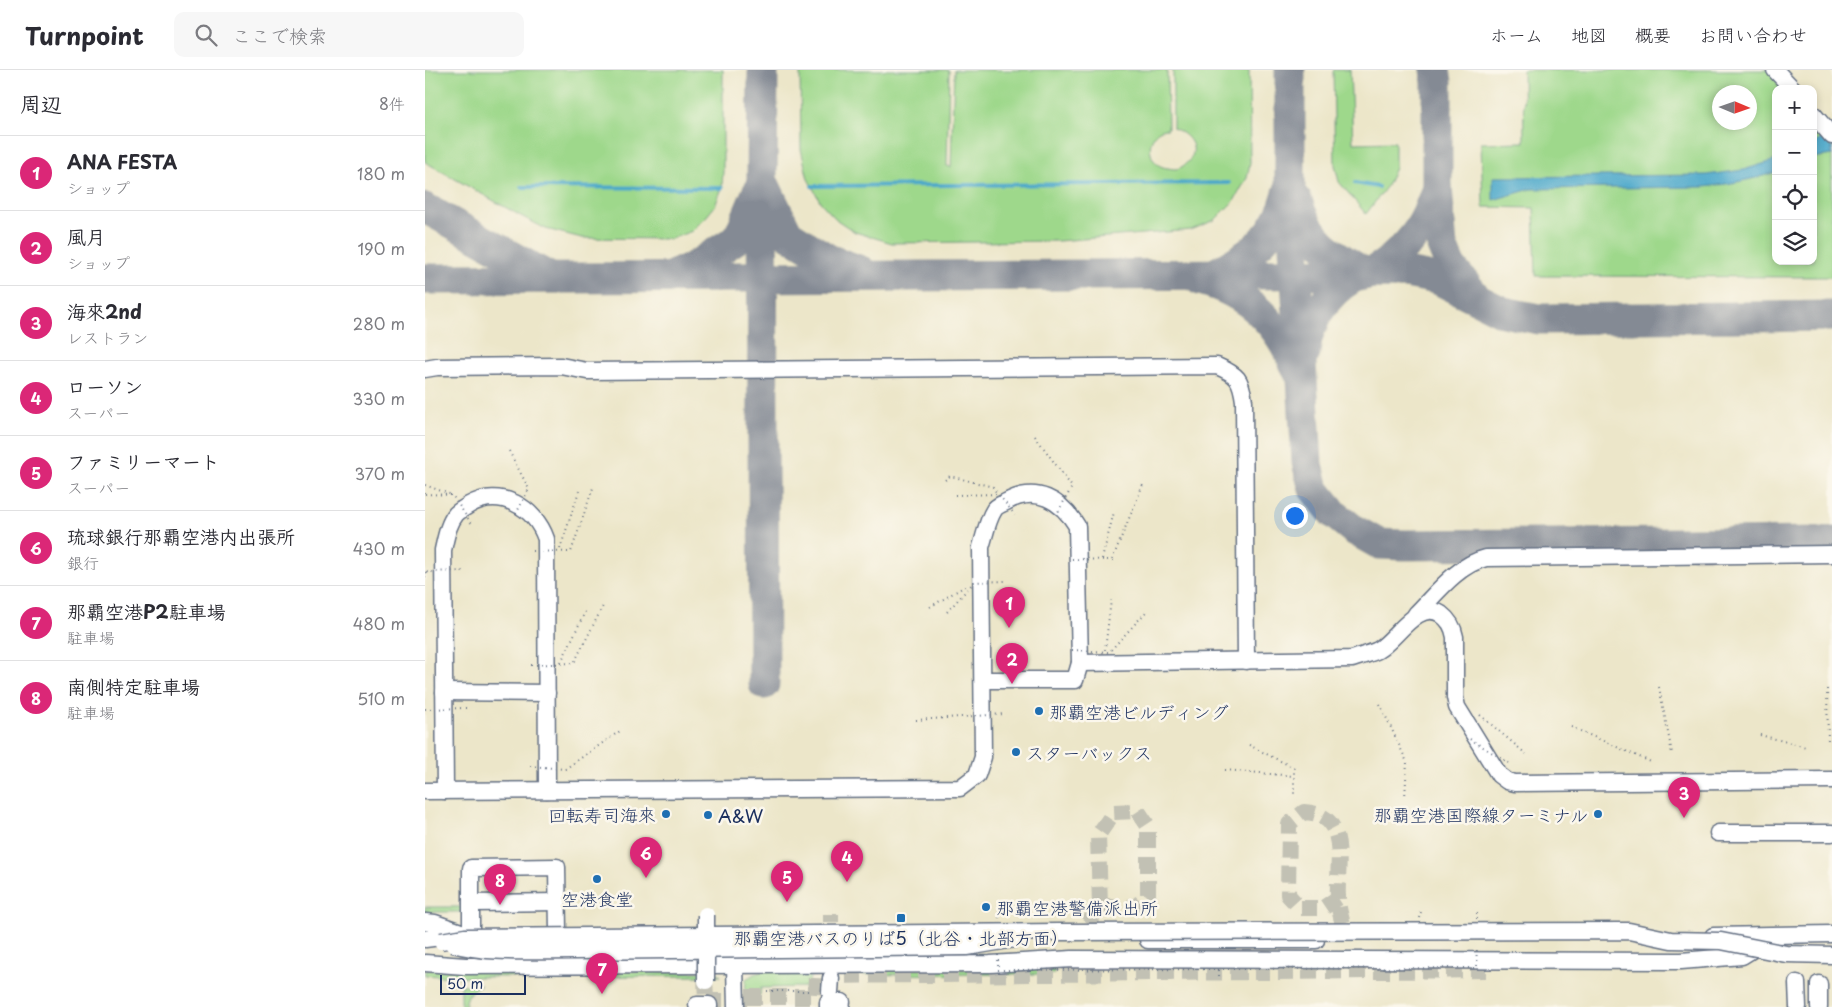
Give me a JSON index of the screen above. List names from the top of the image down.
{
  "places": {
    "other": [
      "那覇空港ビルディング",
      "スターバックス",
      "回転寿司海來",
      "那覇空港国際線ターミナル",
      "A&W",
      "空港食堂",
      "那覇空港警備派出所"
    ],
    "transit": ["那覇空港バスのりば5（北谷・北部方面）"]
  },
  "scale_bar": "50 m",
  "north": "right",
  "page": {
    "header": "Turnpoint",
    "search": "ここで検索",
    "nav": [
      "ホーム",
      "地図",
      "概要",
      "お問い合わせ"
    ],
    "heading": ["周辺", "8件"],
    "map_buttons": ["+", "−"],
    "list": [
      {
        "mark": "1",
        "name": "ANA FESTA",
        "note": "ショップ",
        "value": "180 m"
      },
      {
        "mark": "2",
        "name": "風月",
        "note": "ショップ",
        "value": "190 m"
      },
      {
        "mark": "3",
        "name": "海來2nd",
        "note": "レストラン",
        "value": "280 m"
      },
      {
        "mark": "4",
        "name": "ローソン",
        "note": "スーパー",
        "value": "330 m"
      },
      {
        "mark": "5",
        "name": "ファミリーマート",
        "note": "スーパー",
        "value": "370 m"
      },
      {
        "mark": "6",
        "name": "琉球銀行那覇空港内出張所",
        "note": "銀行",
        "value": "430 m"
      },
      {
        "mark": "7",
        "name": "那覇空港P2駐車場",
        "note": "駐車場",
        "value": "480 m"
      },
      {
        "mark": "8",
        "name": "南側特定駐車場",
        "note": "駐車場",
        "value": "510 m"
      }
    ],
    "pins": [
      "1",
      "2",
      "3",
      "6",
      "4",
      "5",
      "8",
      "7"
    ],
    "scale": "50 m"
  }
}
